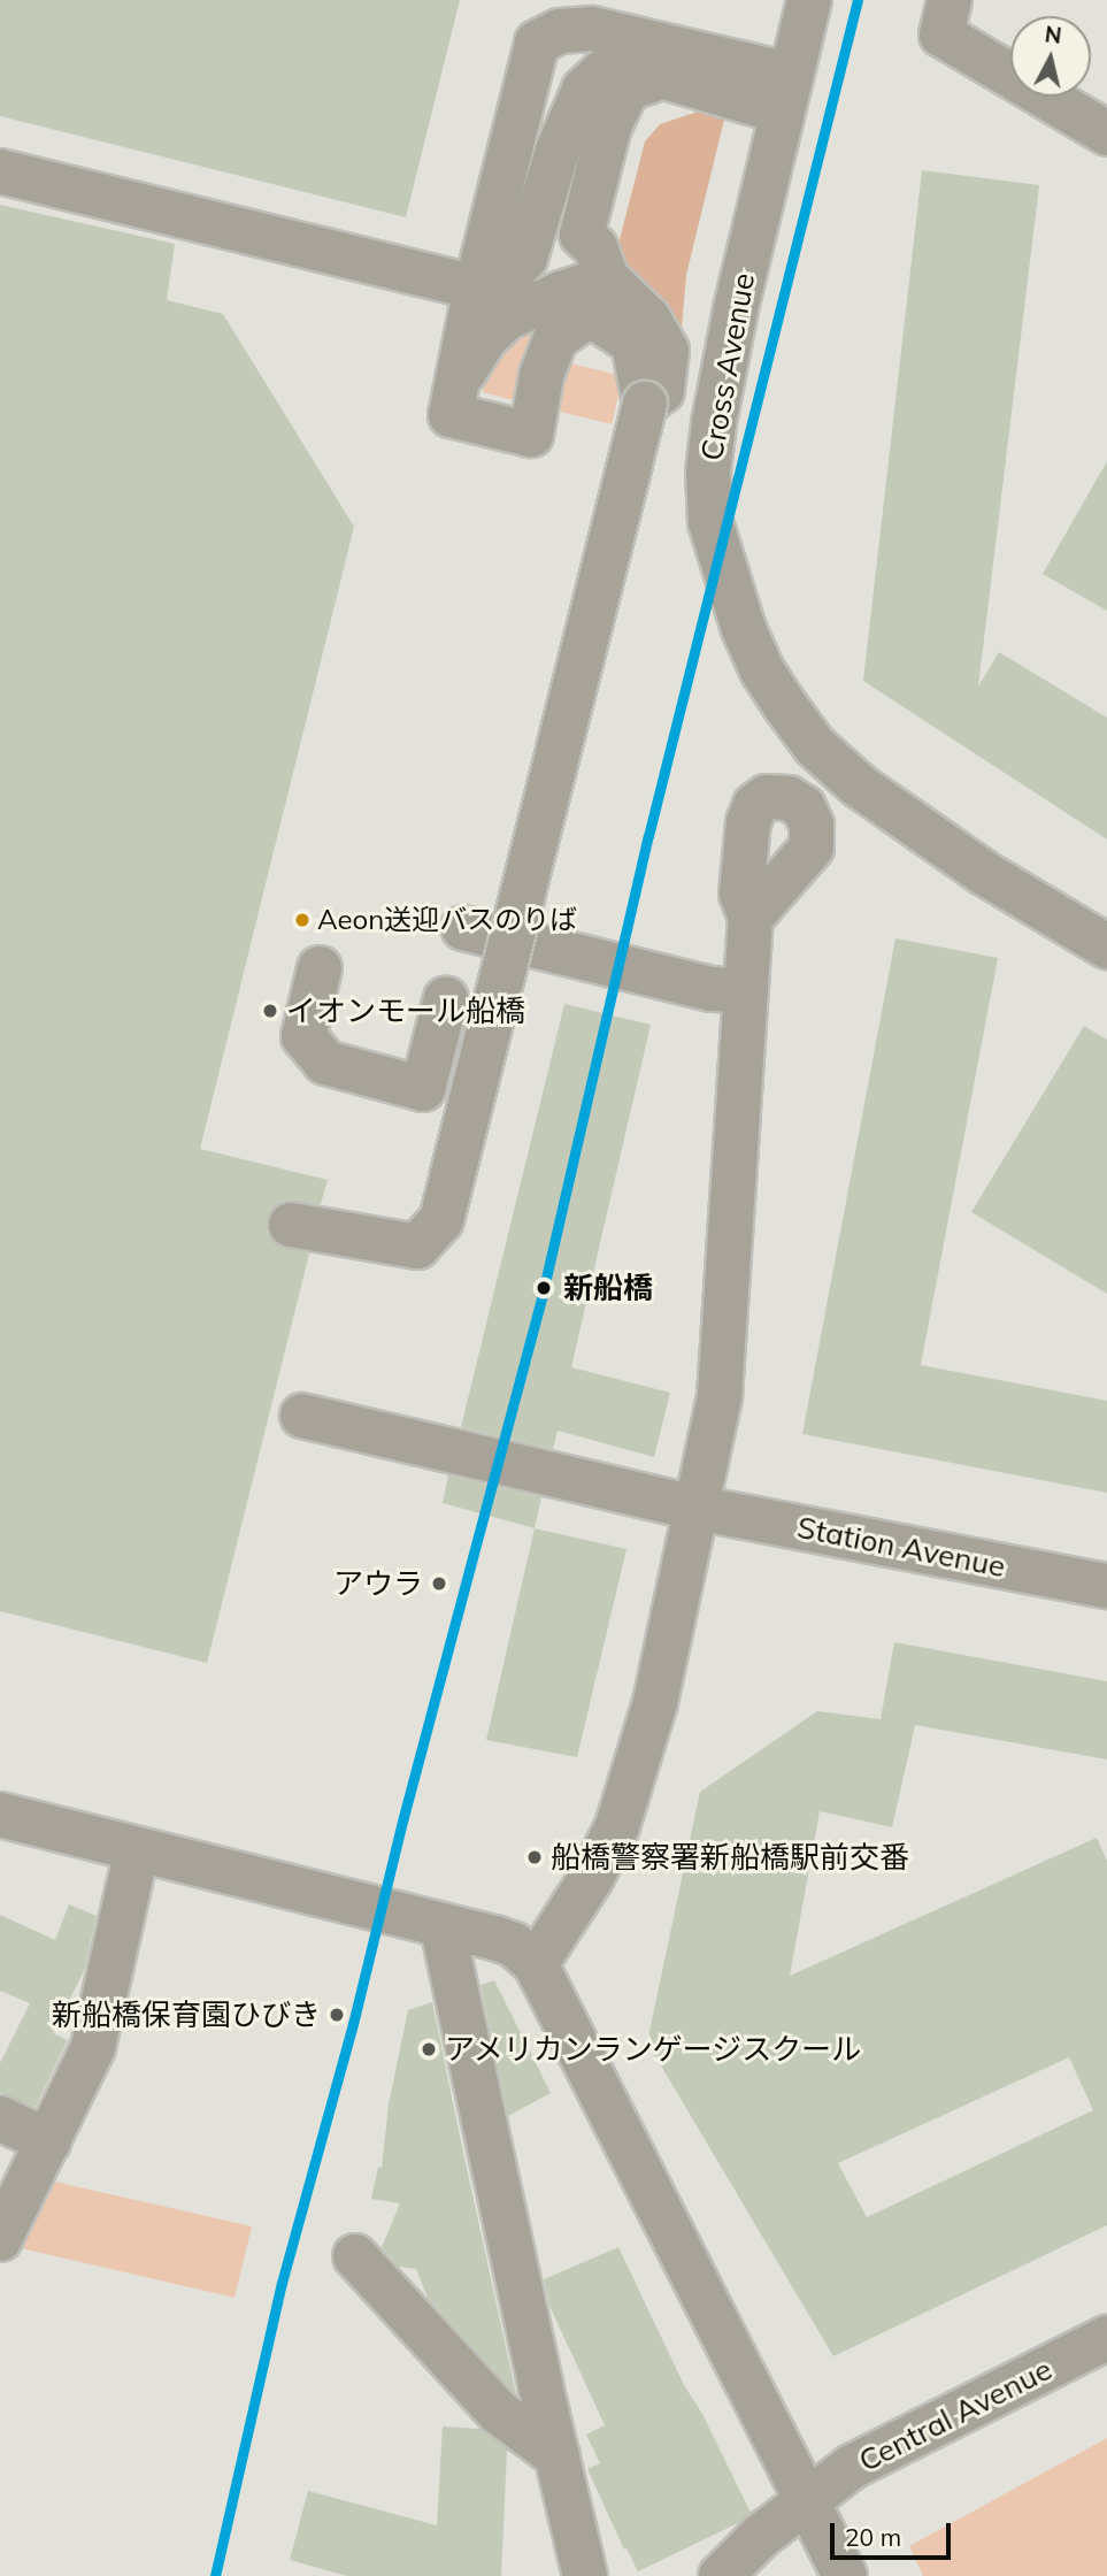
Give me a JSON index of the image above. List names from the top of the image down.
{
  "streets": {
    "street": ["Cross Avenue", "Station Avenue", "Central Avenue"]
  },
  "places": [
    "Aeon送迎バスのりば",
    "イオンモール船橋",
    "新船橋",
    "アウラ",
    "船橋警察署新船橋駅前交番",
    "新船橋保育園ひびき",
    "アメリカンランゲージスクール"
  ],
  "scale_bar": "20 m",
  "north": "top"
}
